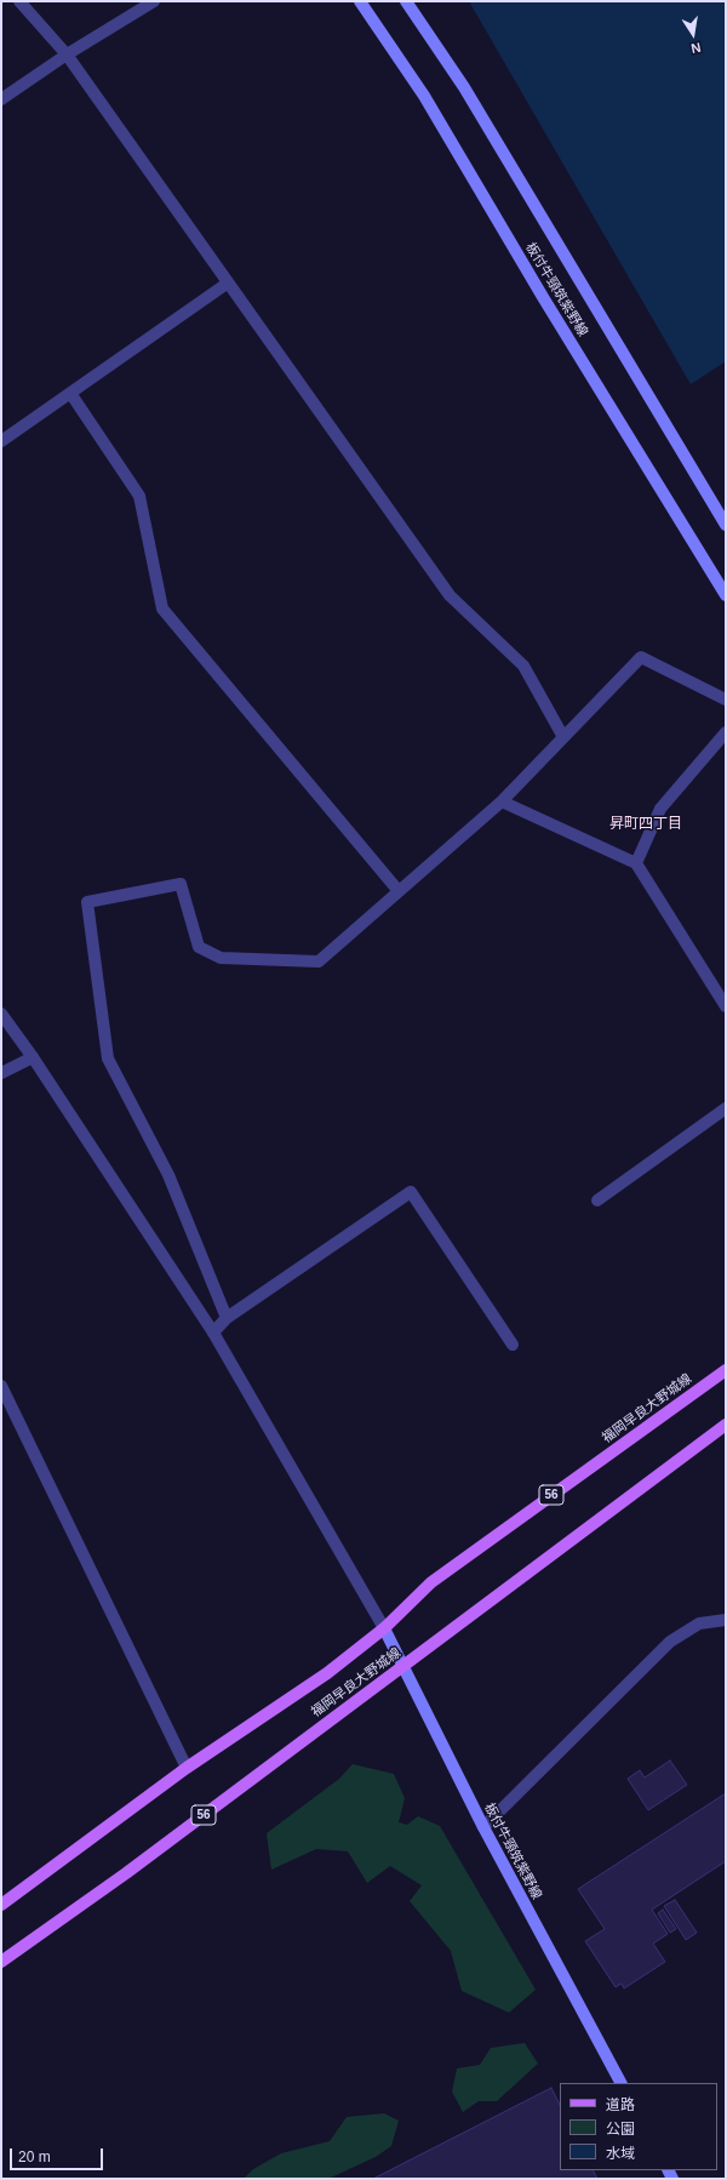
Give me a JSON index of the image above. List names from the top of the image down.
{
  "streets": {
    "main road": ["板付牛頸筑紫野線", "福岡早良大野城線", "56"]
  },
  "crossings": [
    ["板付牛頸筑紫野線", "福岡早良大野城線"]
  ],
  "districts": ["昇町四丁目"],
  "legend": ["道路", "公園", "水域"],
  "scale_bar": "20 m",
  "north": "bottom"
}
